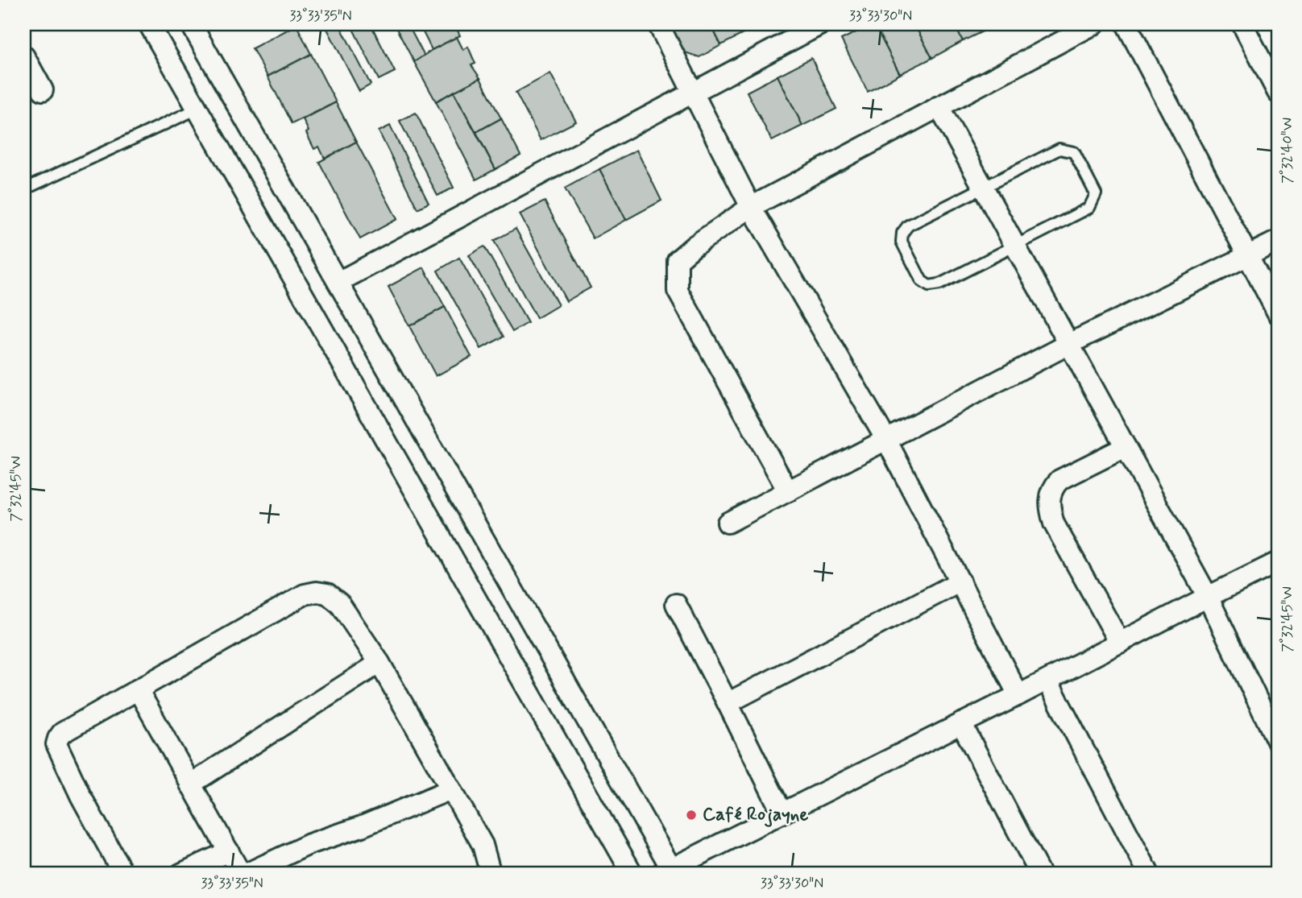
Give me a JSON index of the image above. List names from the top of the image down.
{
  "places": ["Café Rojayne"],
  "coordinates": [
    "33°33'35\"N",
    "33°33'30\"N",
    "7°32'40\"W",
    "7°32'45\"W"
  ]
}
